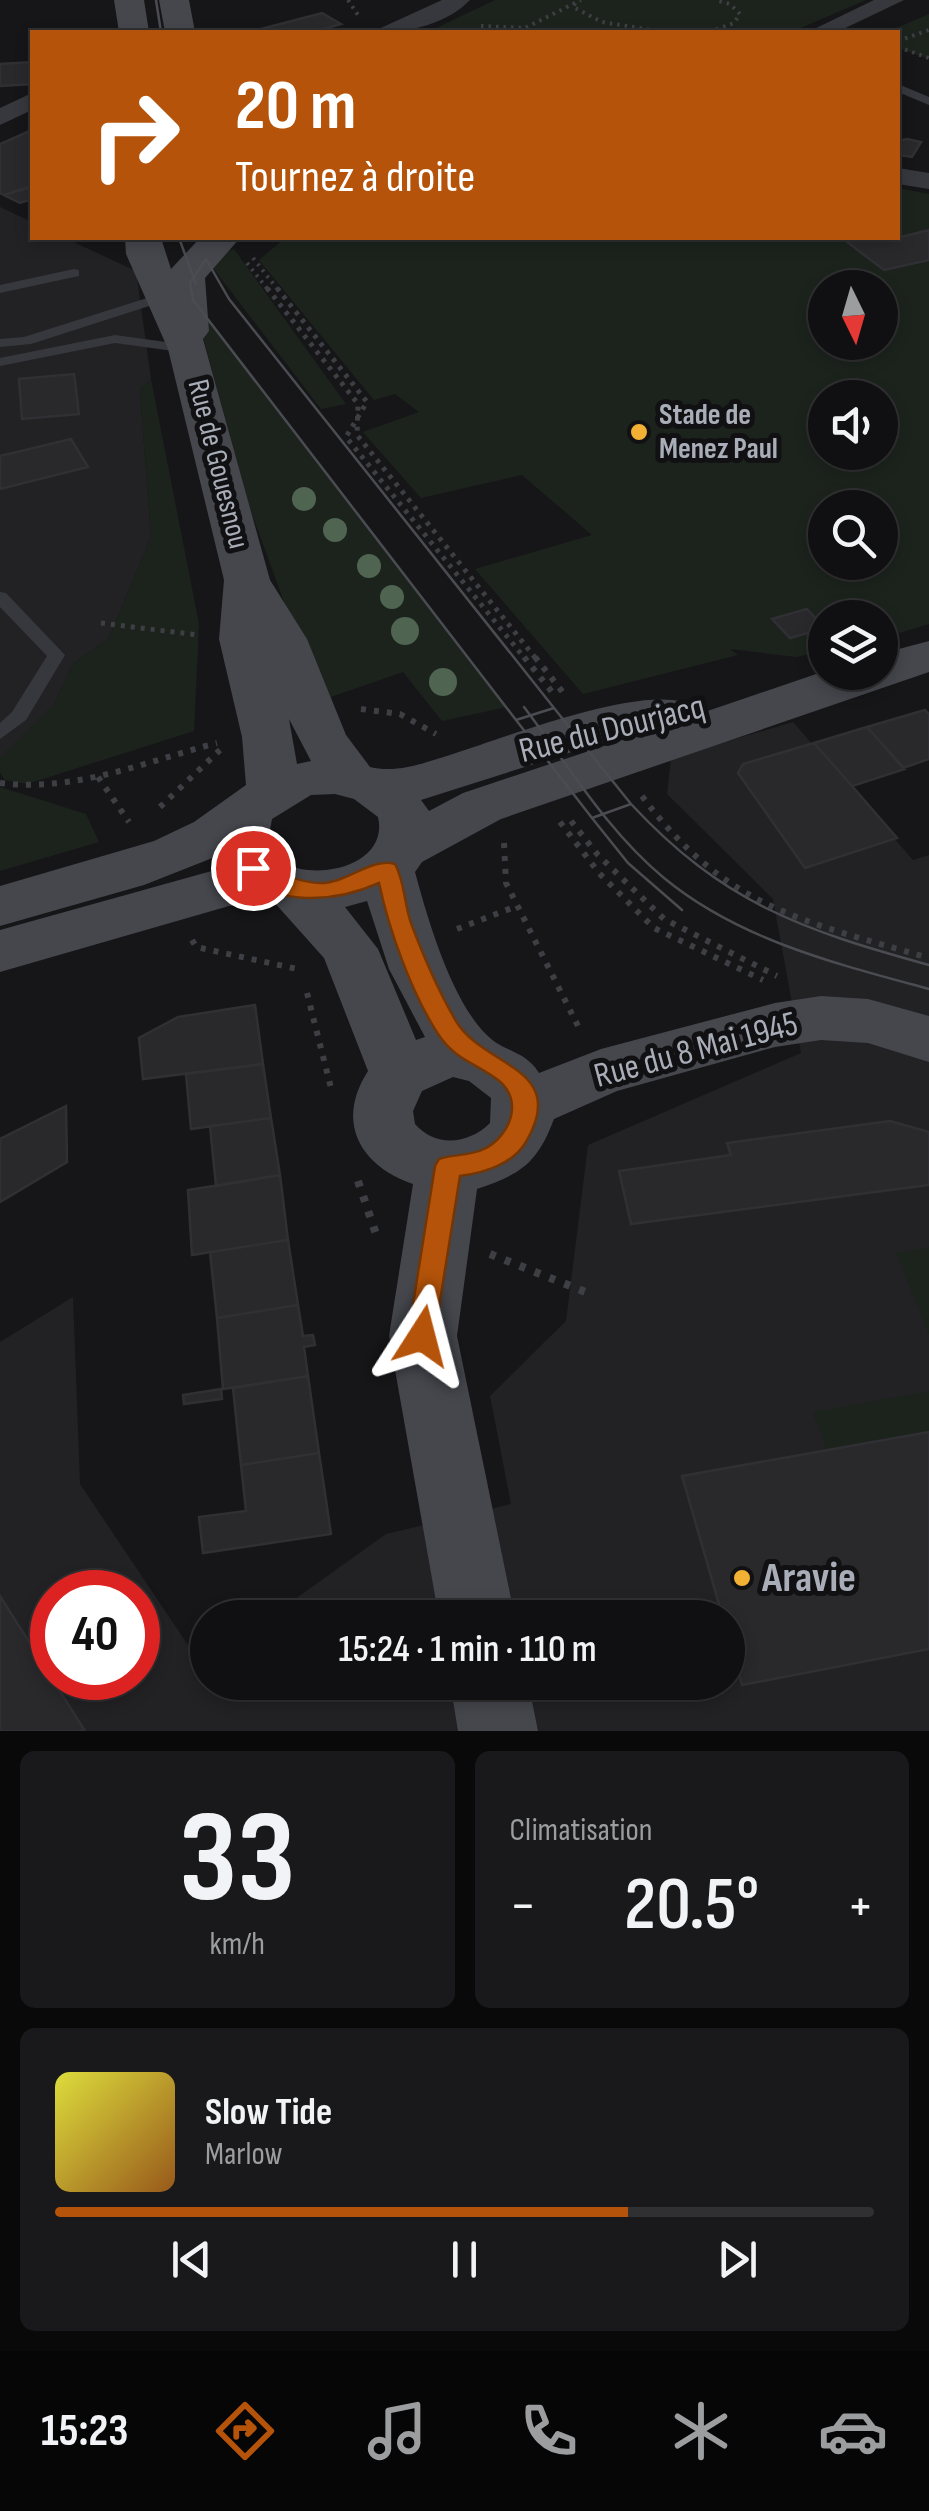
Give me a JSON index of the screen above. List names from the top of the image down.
{
  "streets": {
    "street": ["Rue de Gouesnou", "Rue du Dourjacq", "Rue du 8 Mai 1945"]
  },
  "crossings": [
    ["Rue de Gouesnou", "Rue du Dourjacq"]
  ],
  "places": ["Stade de Menez Paul", "Aravie"],
  "north": "bottom",
  "page": {
    "turn": ["20 m", "Tournez à droite"],
    "limit": "40",
    "trip": "15:24 · 1 min · 110 m",
    "tile": [
      ["33", "km/h"],
      "Climatisation"
    ],
    "heat": ["−", "20.5°", "+"],
    "song": ["Slow Tide", "Marlow"],
    "tabs": "15:23"
  }
}
